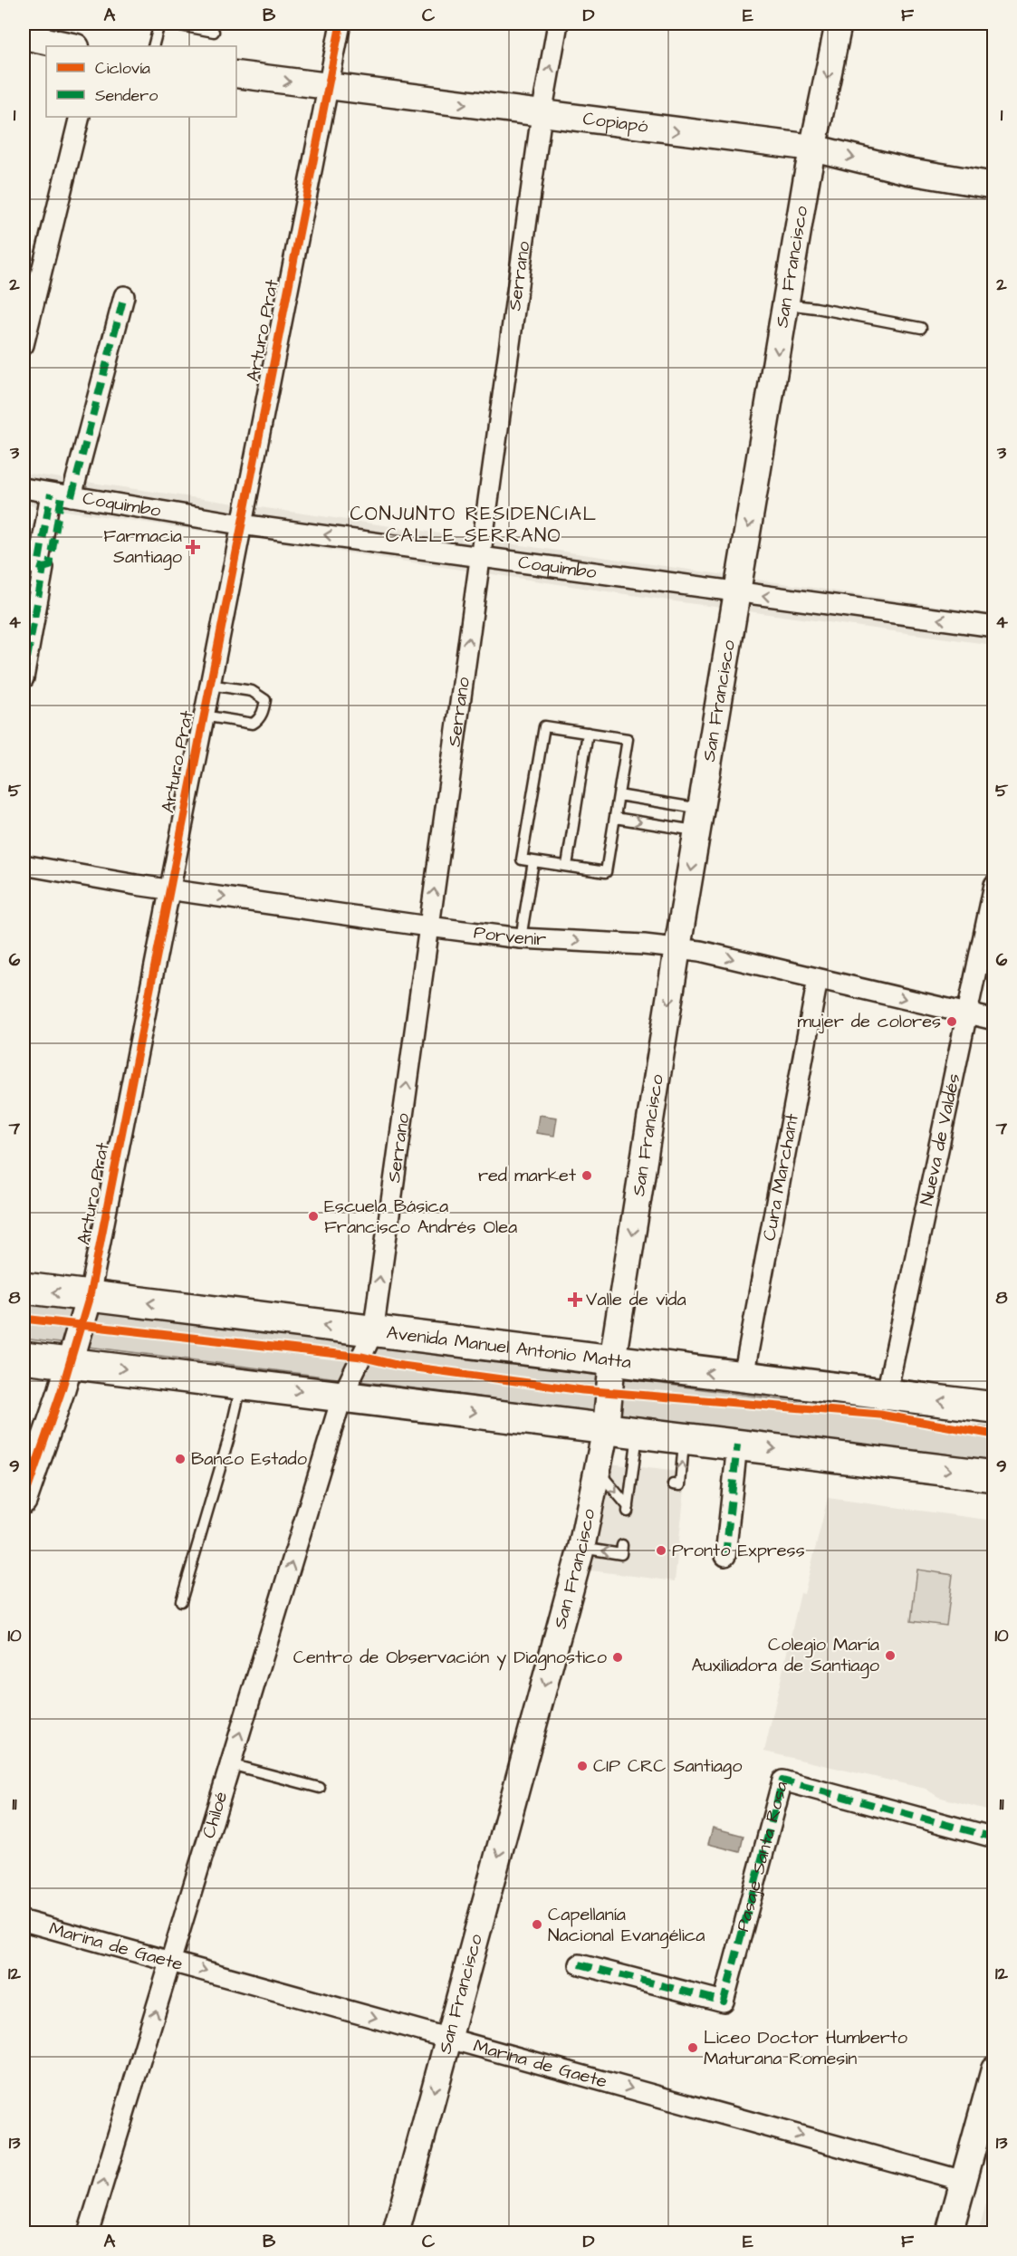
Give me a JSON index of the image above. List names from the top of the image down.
{
  "streets": {
    "main road": [
      "Copiapó",
      "San Francisco",
      "Arturo Prat",
      "Avenida Manuel Antonio Matta"
    ],
    "street": [
      "Serrano",
      "Coquimbo",
      "Porvenir",
      "Nueva de Valdés",
      "Cura Marchant",
      "Chiloé",
      "Pasaje Santa Rosa",
      "Marina de Gaete"
    ]
  },
  "crossings": [
    ["Copiapó", "San Francisco"],
    ["Copiapó", "Serrano"],
    ["Copiapó", "Arturo Prat"],
    ["San Francisco", "Coquimbo"],
    ["San Francisco", "Porvenir"],
    ["San Francisco", "Avenida Manuel Antonio Matta"],
    ["San Francisco", "Marina de Gaete"],
    ["Serrano", "Coquimbo"],
    ["Serrano", "Porvenir"],
    ["Serrano", "Avenida Manuel Antonio Matta"],
    ["Serrano", "Chiloé"],
    ["Arturo Prat", "Coquimbo"],
    ["Arturo Prat", "Porvenir"],
    ["Arturo Prat", "Avenida Manuel Antonio Matta"],
    ["Porvenir", "Nueva de Valdés"],
    ["Porvenir", "Cura Marchant"],
    ["Nueva de Valdés", "Avenida Manuel Antonio Matta"],
    ["Cura Marchant", "Avenida Manuel Antonio Matta"],
    ["Chiloé", "Marina de Gaete"]
  ],
  "one_way": [
    "Copiapó",
    "San Francisco",
    "Serrano",
    "Coquimbo",
    "Porvenir",
    "Chiloé",
    "Marina de Gaete"
  ],
  "districts": ["CONJUNTO RESIDENCIAL CALLE SERRANO"],
  "places": {
    "health": ["Farmacia Santiago", "Valle de vida"],
    "other": [
      "mujer de colores",
      "red market",
      "Escuela Básica Francisco Andrés Olea",
      "Banco Estado",
      "Pronto Express",
      "Colegio María Auxiliadora de Santiago",
      "Centro de Observación y Diagnostico",
      "CIP CRC Santiago",
      "Capellanía Nacional Evangélica",
      "Liceo Doctor Humberto Maturana Romesin"
    ]
  },
  "legend": ["Ciclovía", "Sendero"],
  "grid": {
    "columns": [
      "A",
      "B",
      "C",
      "D",
      "E",
      "F"
    ],
    "rows": [
      "1",
      "2",
      "3",
      "4",
      "5",
      "6",
      "7",
      "8",
      "9",
      "10",
      "11",
      "12",
      "13"
    ]
  }
}
